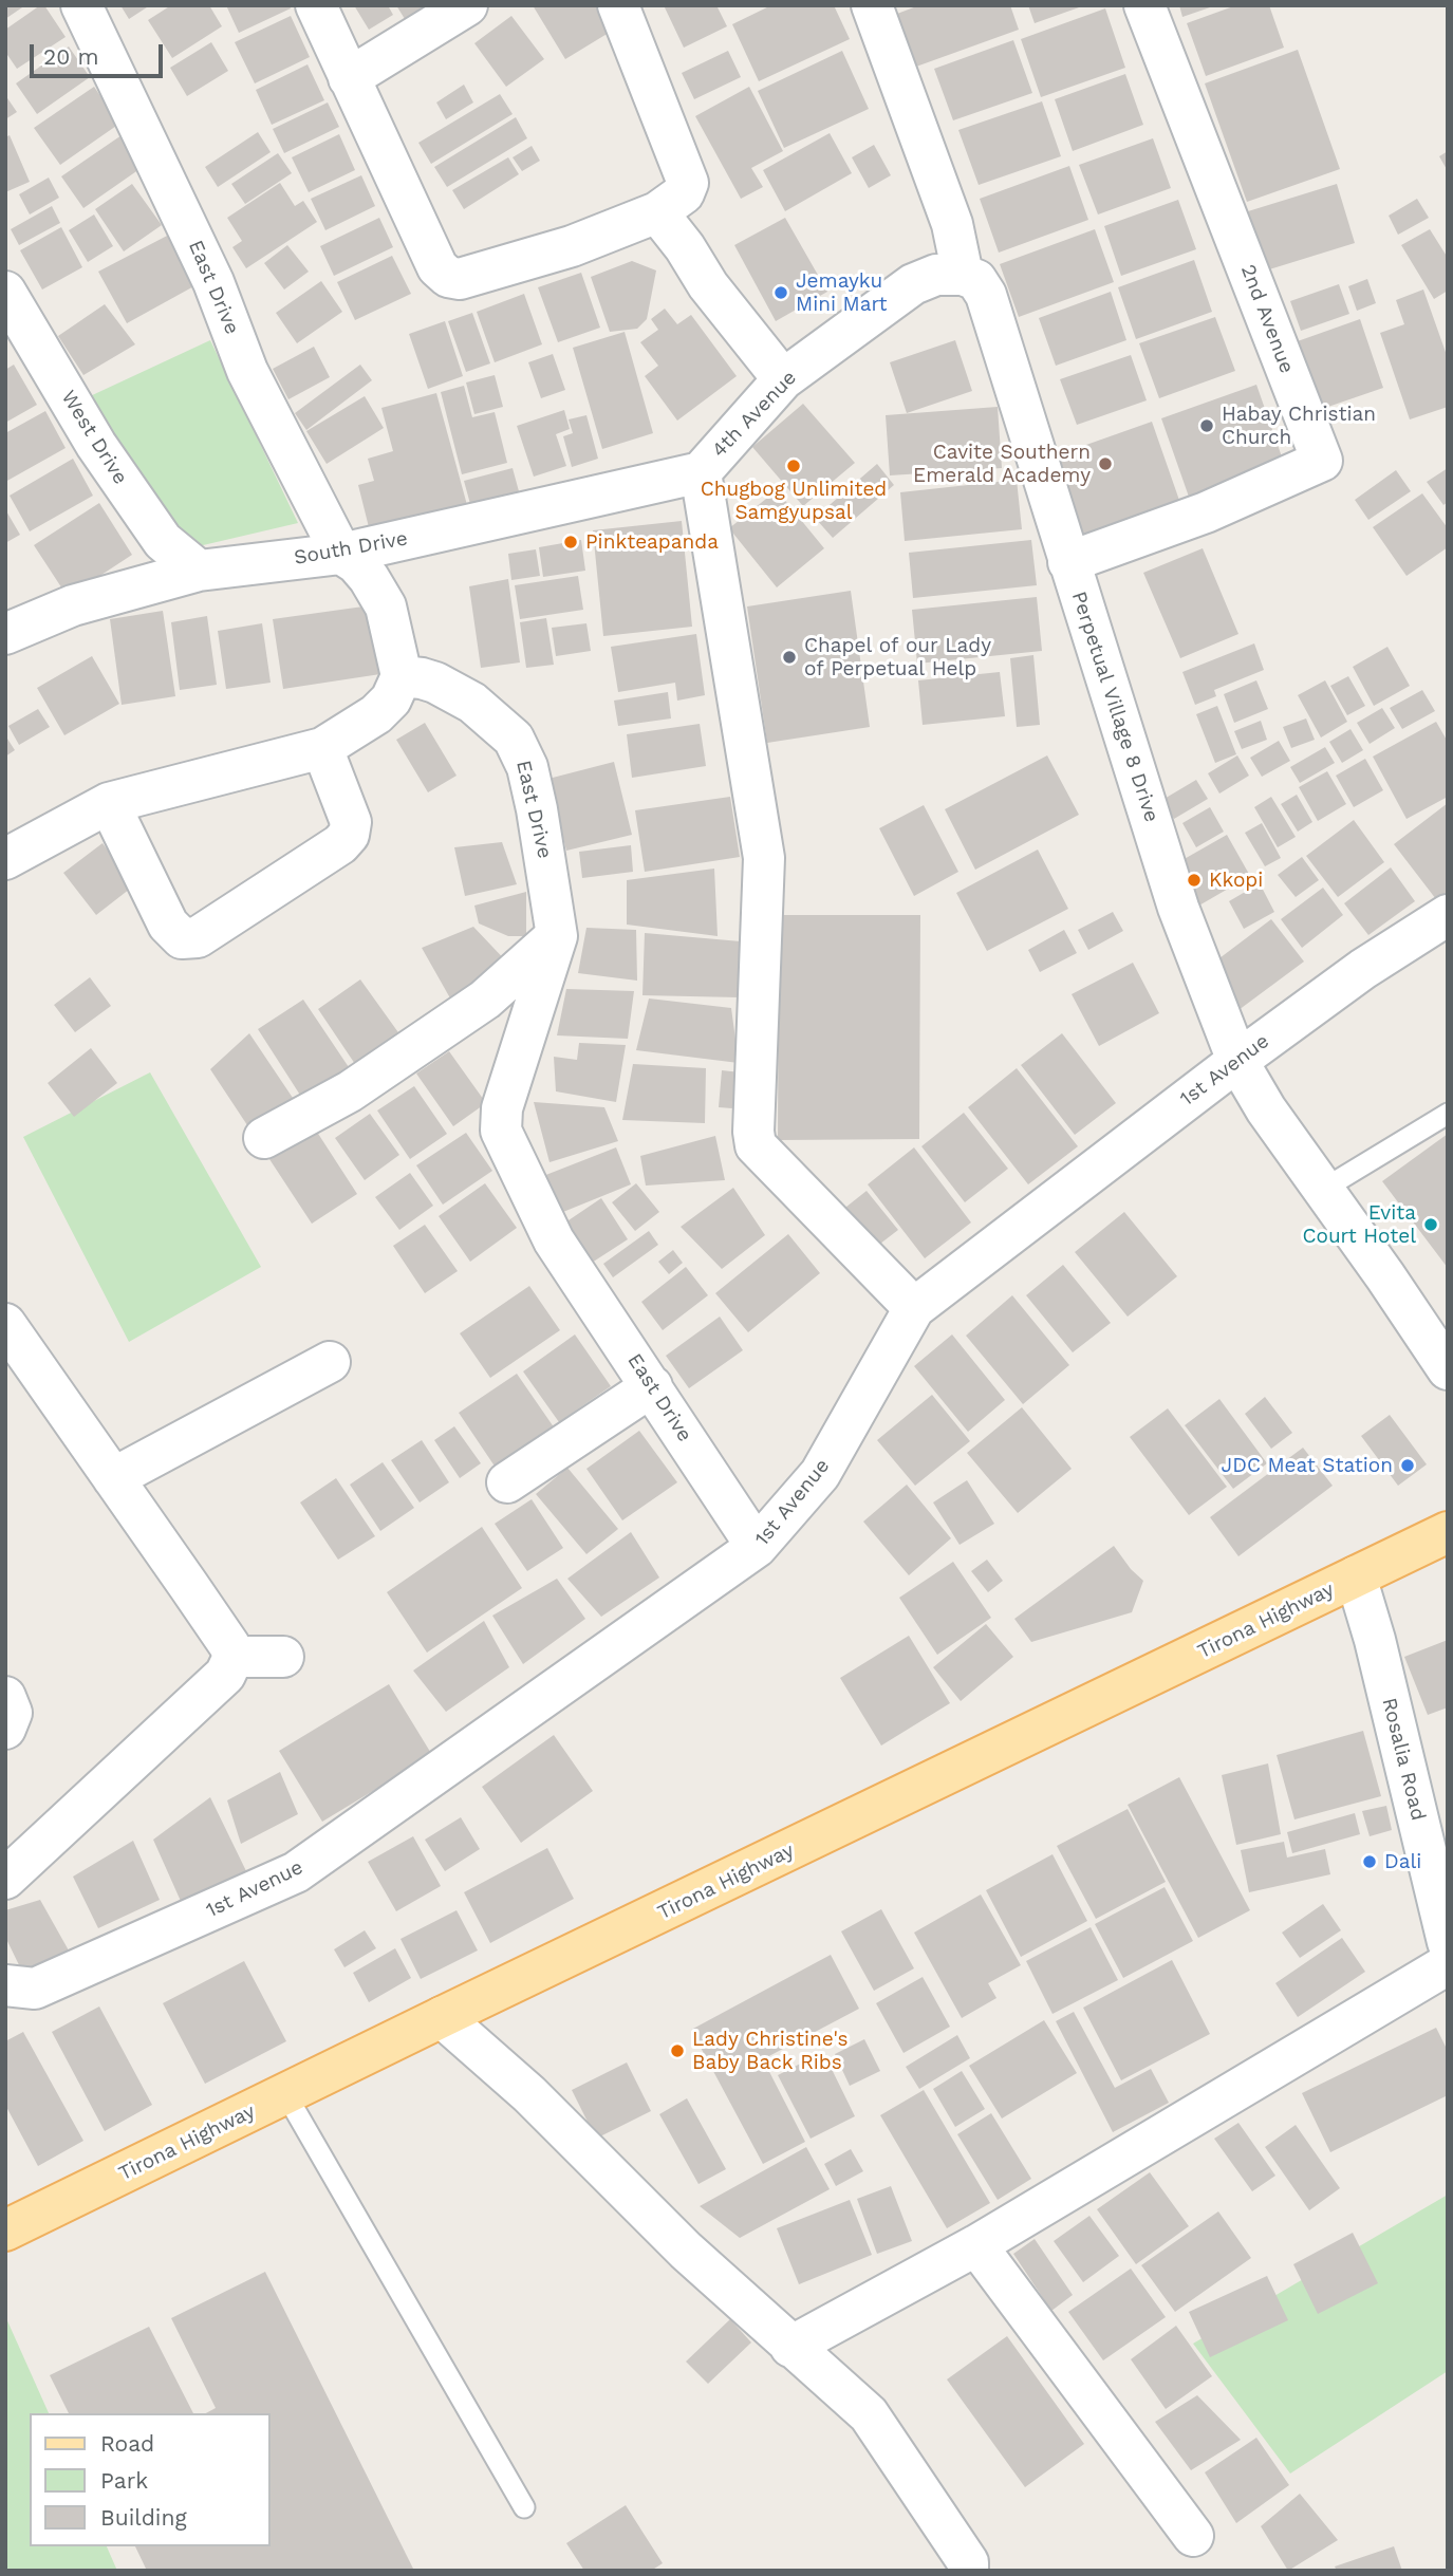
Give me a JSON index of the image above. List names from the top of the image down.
{
  "streets": {
    "main road": ["Tirona Highway"],
    "street": [
      "East Drive",
      "2nd Avenue",
      "4th Avenue",
      "West Drive",
      "South Drive",
      "Perpetual Village 8 Drive",
      "1st Avenue",
      "Rosalia Road"
    ]
  },
  "crossings": [
    ["East Drive", "South Drive"],
    ["East Drive", "1st Avenue"],
    ["2nd Avenue", "Perpetual Village 8 Drive"],
    ["4th Avenue", "South Drive"],
    ["4th Avenue", "Perpetual Village 8 Drive"],
    ["West Drive", "South Drive"],
    ["Perpetual Village 8 Drive", "1st Avenue"],
    ["Tirona Highway", "Rosalia Road"]
  ],
  "places": [
    "Jemayku Mini Mart",
    "Habay Christian Church",
    "Cavite Southern Emerald Academy",
    "Chugbog Unlimited Samgyupsal",
    "Pinkteapanda",
    "Chapel of our Lady of Perpetual Help",
    "Kkopi",
    "Evita Court Hotel",
    "JDC Meat Station",
    "Dali",
    "Lady Christine's Baby Back Ribs"
  ],
  "legend": ["Road", "Park", "Building"],
  "scale_bar": "20 m"
}
